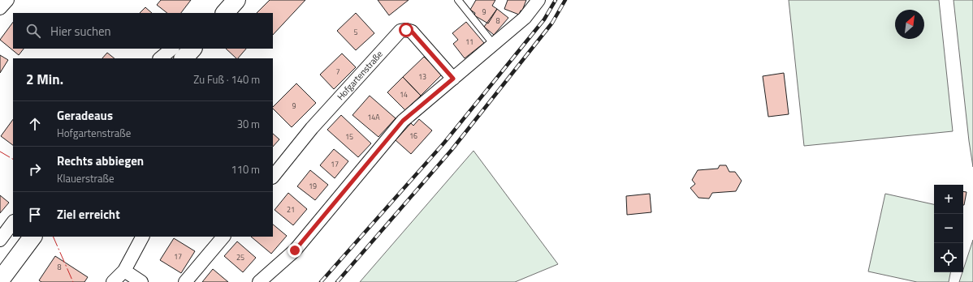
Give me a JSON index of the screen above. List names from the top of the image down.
{
  "streets": {
    "street": ["Hofgartenstraße"]
  },
  "house_numbers": [
    "9",
    "8",
    "5",
    "11",
    "7",
    "13",
    "14",
    "9",
    "14A",
    "16",
    "15",
    "17",
    "19",
    "21",
    "17",
    "25",
    "8"
  ],
  "north": "top right",
  "page": {
    "search": "Hier suchen",
    "heading": ["2 Min.", "Zu Fuß · 140 m"],
    "list": [
      ["Geradeaus", "Hofgartenstraße", "30 m"],
      ["Rechts abbiegen", "Klauerstraße", "110 m"],
      "Ziel erreicht"
    ],
    "map_buttons": ["+", "−"]
  }
}
